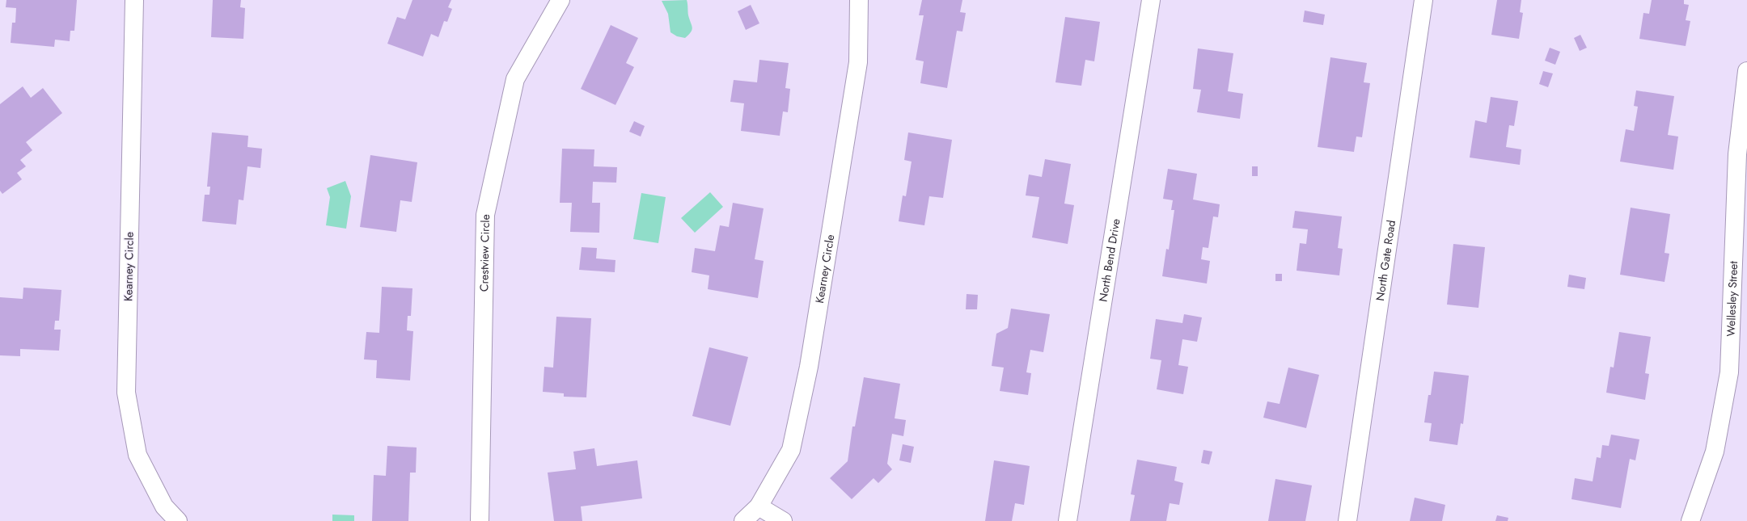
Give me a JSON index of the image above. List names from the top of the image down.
{
  "streets": {
    "street": [
      "Crestview Circle",
      "North Bend Drive",
      "North Gate Road",
      "Kearney Circle",
      "Wellesley Street"
    ]
  }
}
